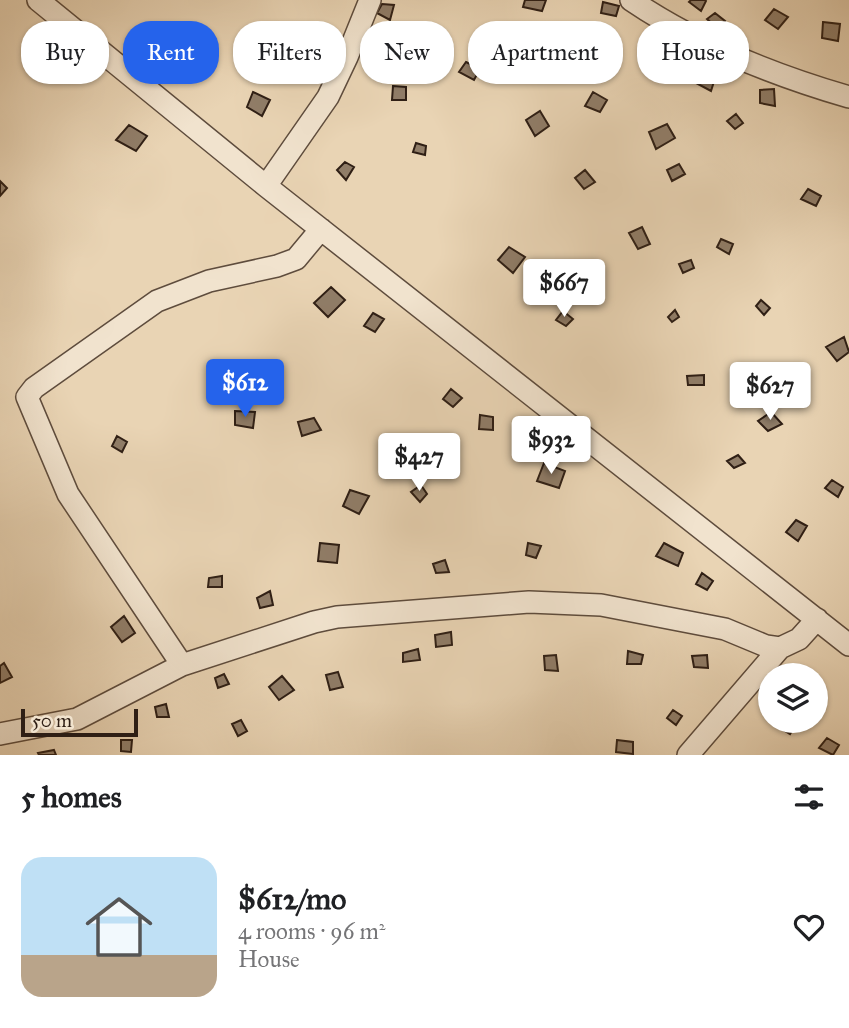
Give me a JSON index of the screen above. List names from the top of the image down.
{
  "scale_bar": "50 m",
  "page": {
    "chip": [
      "Buy",
      "Rent",
      "Filters",
      "New",
      "Apartment",
      "House"
    ],
    "price": [
      "$667",
      "$612",
      "$627",
      "$932",
      "$427"
    ],
    "scale": "50 m",
    "heading": "5 homes",
    "list": [
      {
        "name": "$612/mo",
        "note": "4 rooms · 96 m² · House"
      }
    ]
  }
}
